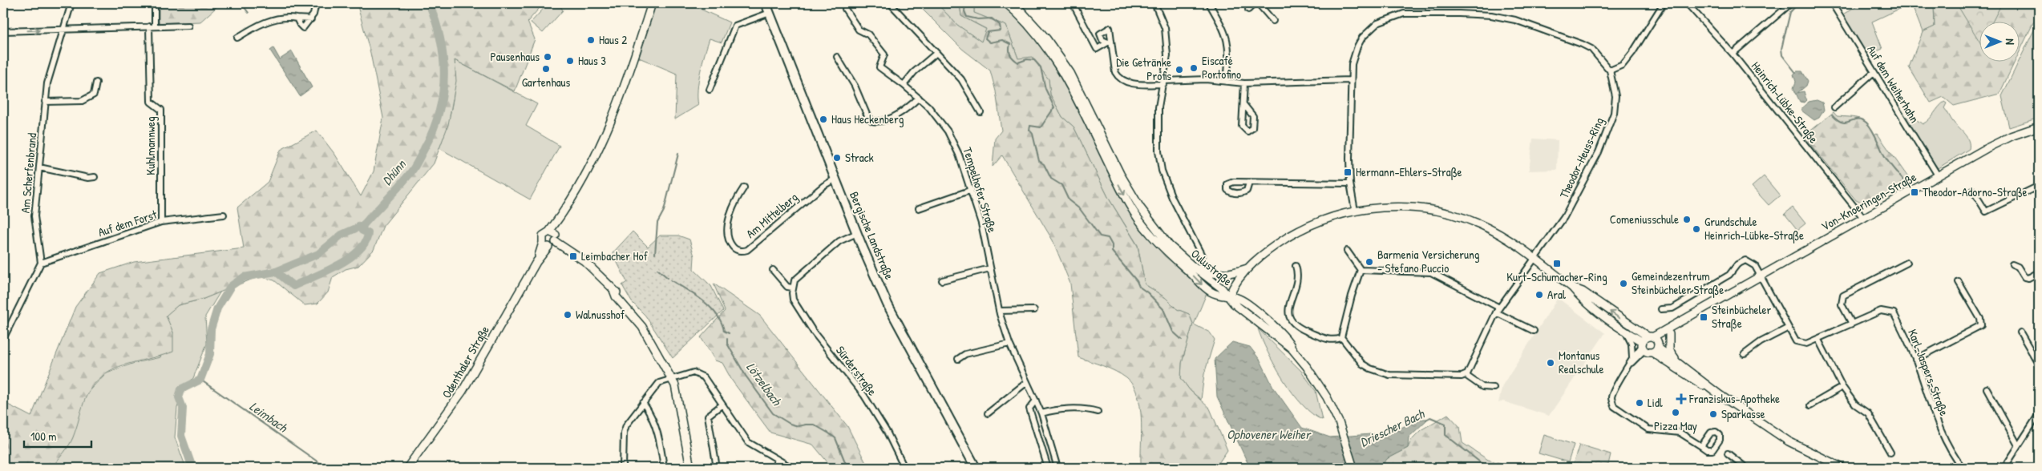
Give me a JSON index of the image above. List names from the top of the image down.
{
  "streets": {
    "main road": [
      "Von-Knoeringen-Straße",
      "Bergische Landstraße",
      "Oulustraße",
      "Odenthaler Straße"
    ],
    "street": [
      "Auf dem Weiherhahn",
      "Heinrich-Lübke-Straße",
      "Kuhlmannweg",
      "Theodor-Heuss-Ring",
      "Am Scherfenbrand",
      "Tempelhofer Straße",
      "Am Mittelberg",
      "Auf dem Forst",
      "Sürderstraße",
      "Karl-Jaspers-Straße"
    ]
  },
  "crossings": [
    ["Auf dem Weiherhahn", "Von-Knoeringen-Straße"],
    ["Heinrich-Lübke-Straße", "Von-Knoeringen-Straße"],
    ["Kuhlmannweg", "Auf dem Forst"],
    ["Am Scherfenbrand", "Auf dem Forst"],
    ["Von-Knoeringen-Straße", "Karl-Jaspers-Straße"],
    ["Am Mittelberg", "Bergische Landstraße"]
  ],
  "water": [
    "Dhünn",
    "Lötzelbach",
    "Leimbach",
    "Driescher Bach",
    "Ophovener Weiher"
  ],
  "places": {
    "other": [
      "Haus 2",
      "Pausenhaus",
      "Haus 3",
      "Eiscafé Portofino",
      "Gartenhaus",
      "Die Getränke Profis",
      "Haus Heckenberg",
      "Strack",
      "Comeniusschule",
      "Grundschule Heinrich-Lübke-Straße",
      "Barmenia Versicherung - Stefano Puccio",
      "Gemeindezentrum Steinbücheler Straße",
      "Aral",
      "Walnusshof",
      "Montanus Realschule",
      "Lidl",
      "Pizza May",
      "Sparkasse"
    ],
    "transit": [
      "Hermann-Ehlers-Straße",
      "Theodor-Adorno-Straße",
      "Leimbacher Hof",
      "Kurt-Schumacher-Ring",
      "Steinbücheler Straße"
    ],
    "health": ["Franziskus-Apotheke"]
  },
  "scale_bar": "100 m",
  "north": "right"
}
